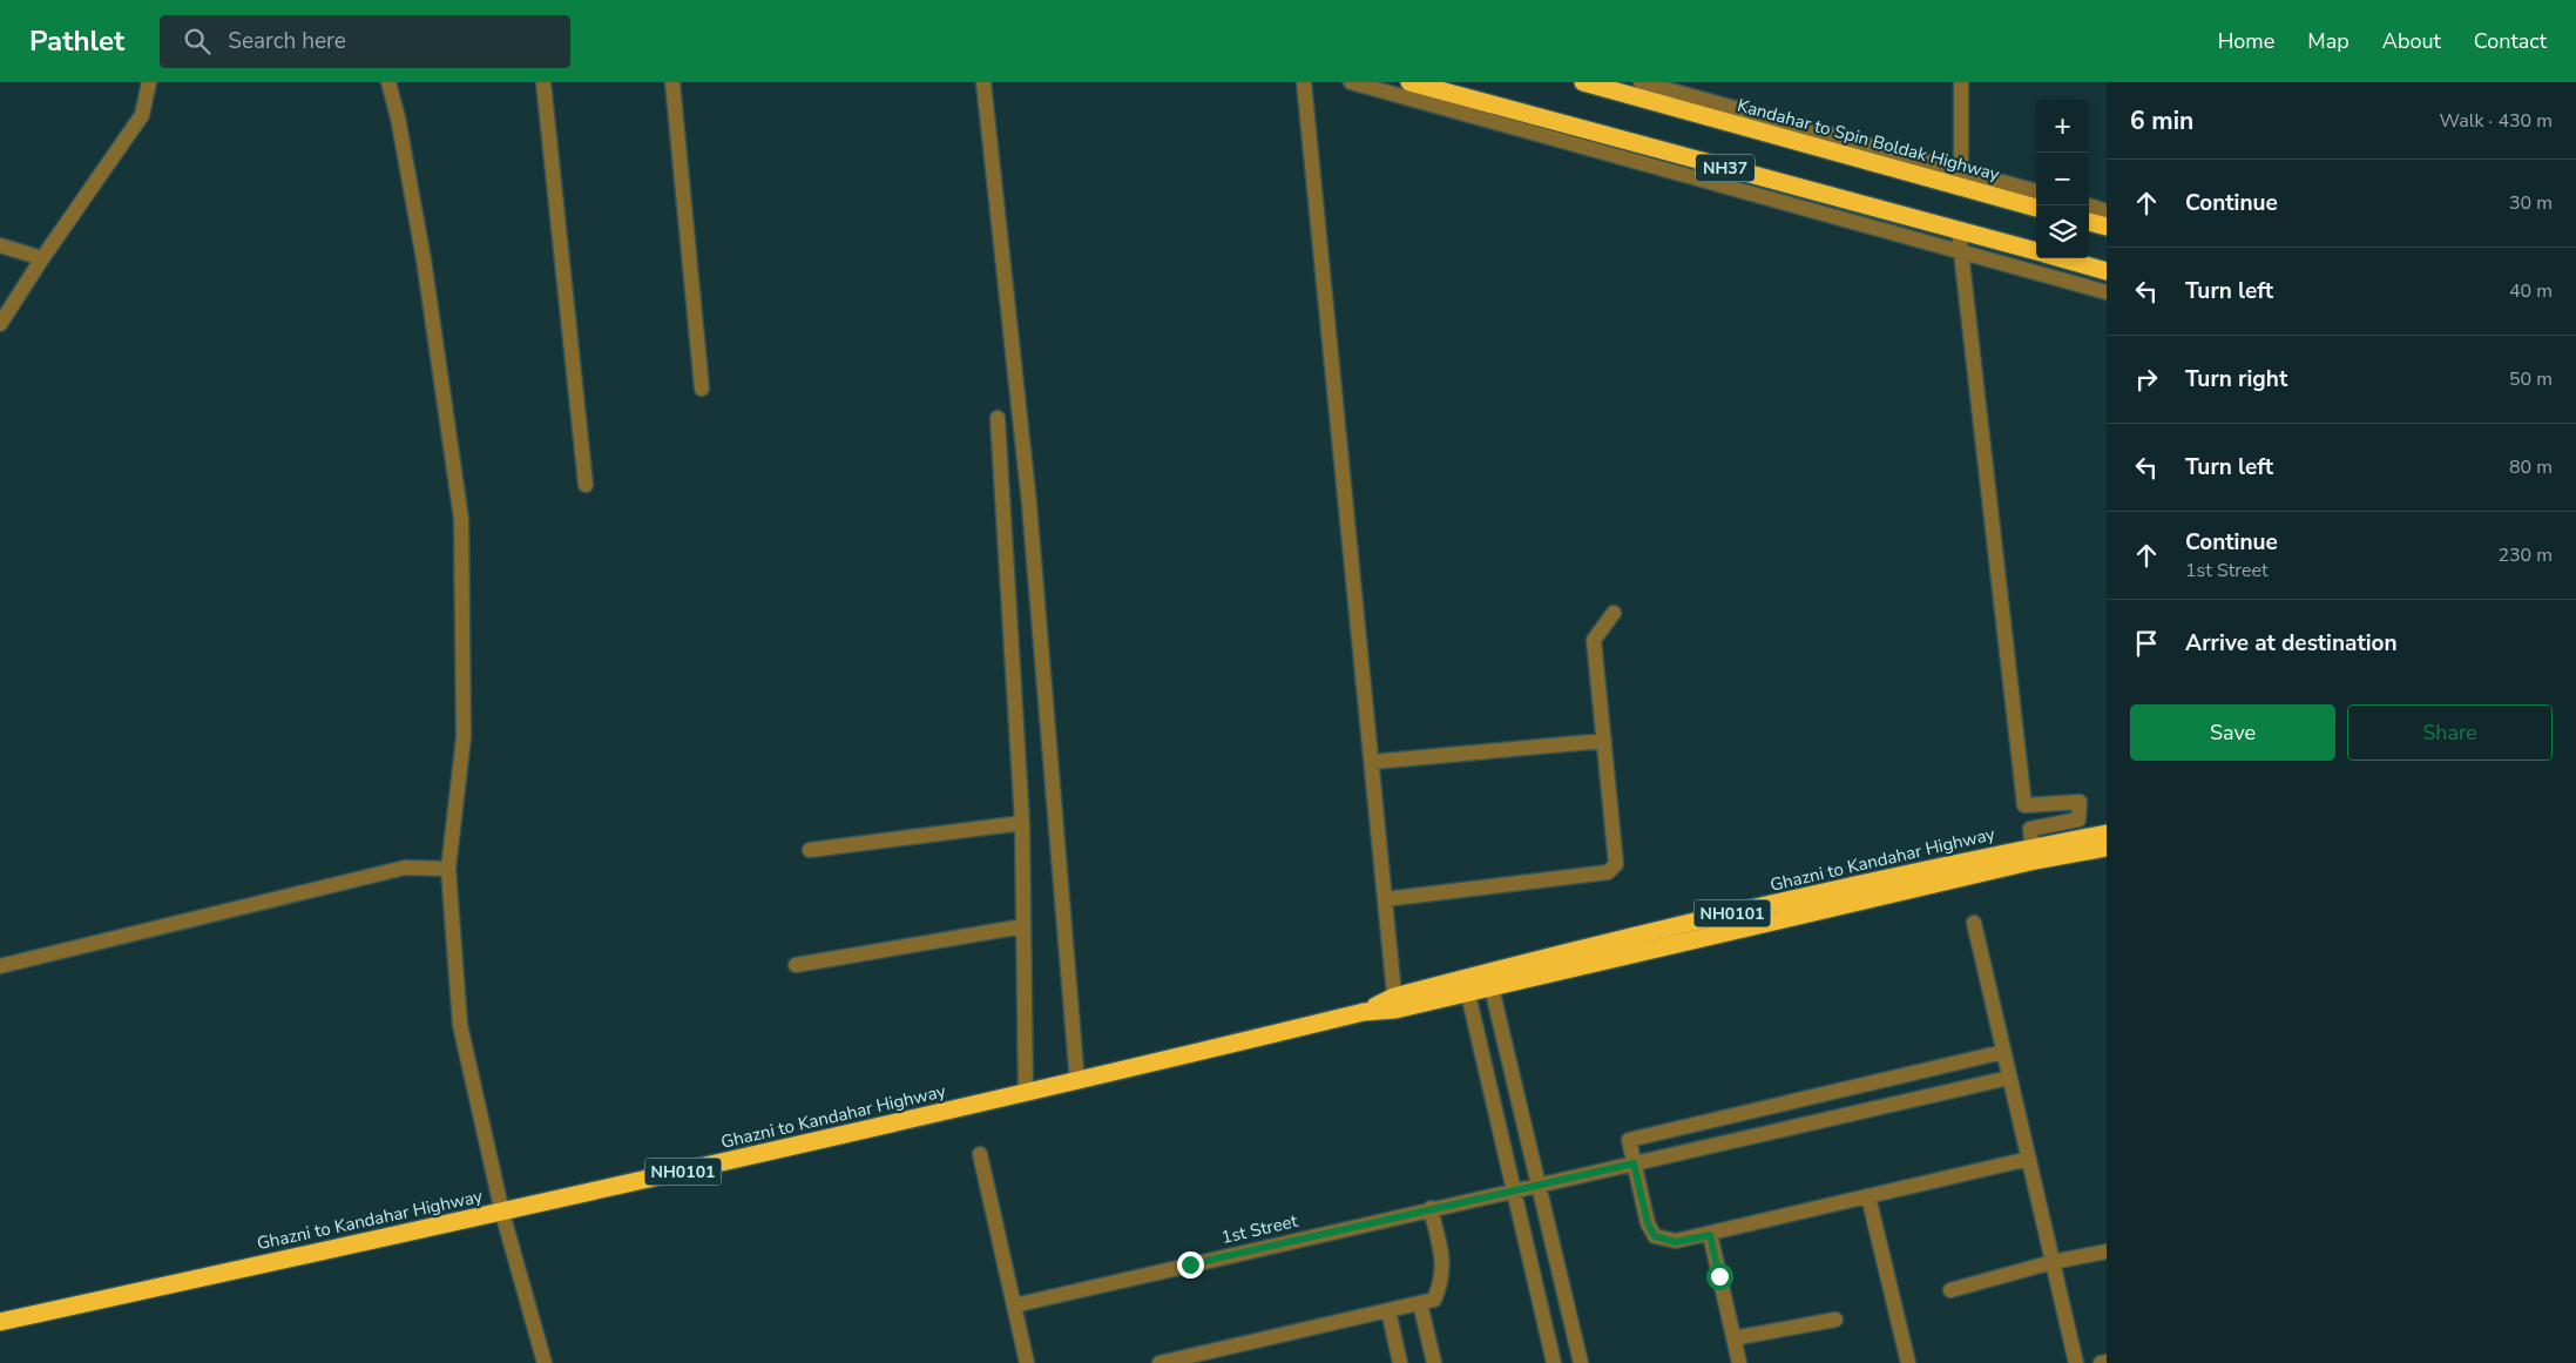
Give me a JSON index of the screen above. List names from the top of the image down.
{
  "streets": {
    "highway": [
      "Kandahar to Spin Boldak Highway",
      "NH37",
      "Ghazni to Kandahar Highway",
      "NH0101"
    ],
    "street": ["1st Street"]
  },
  "page": {
    "header": "Pathlet",
    "search": "Search here",
    "nav": [
      "Home",
      "Map",
      "About",
      "Contact"
    ],
    "heading": ["6 min", "Walk · 430 m"],
    "map_buttons": ["+", "−"],
    "list": [
      ["Continue", "30 m"],
      ["Turn left", "40 m"],
      ["Turn right", "50 m"],
      ["Turn left", "80 m"],
      ["Continue", "1st Street", "230 m"],
      "Arrive at destination"
    ],
    "buttons": ["Save", "Share"]
  }
}
